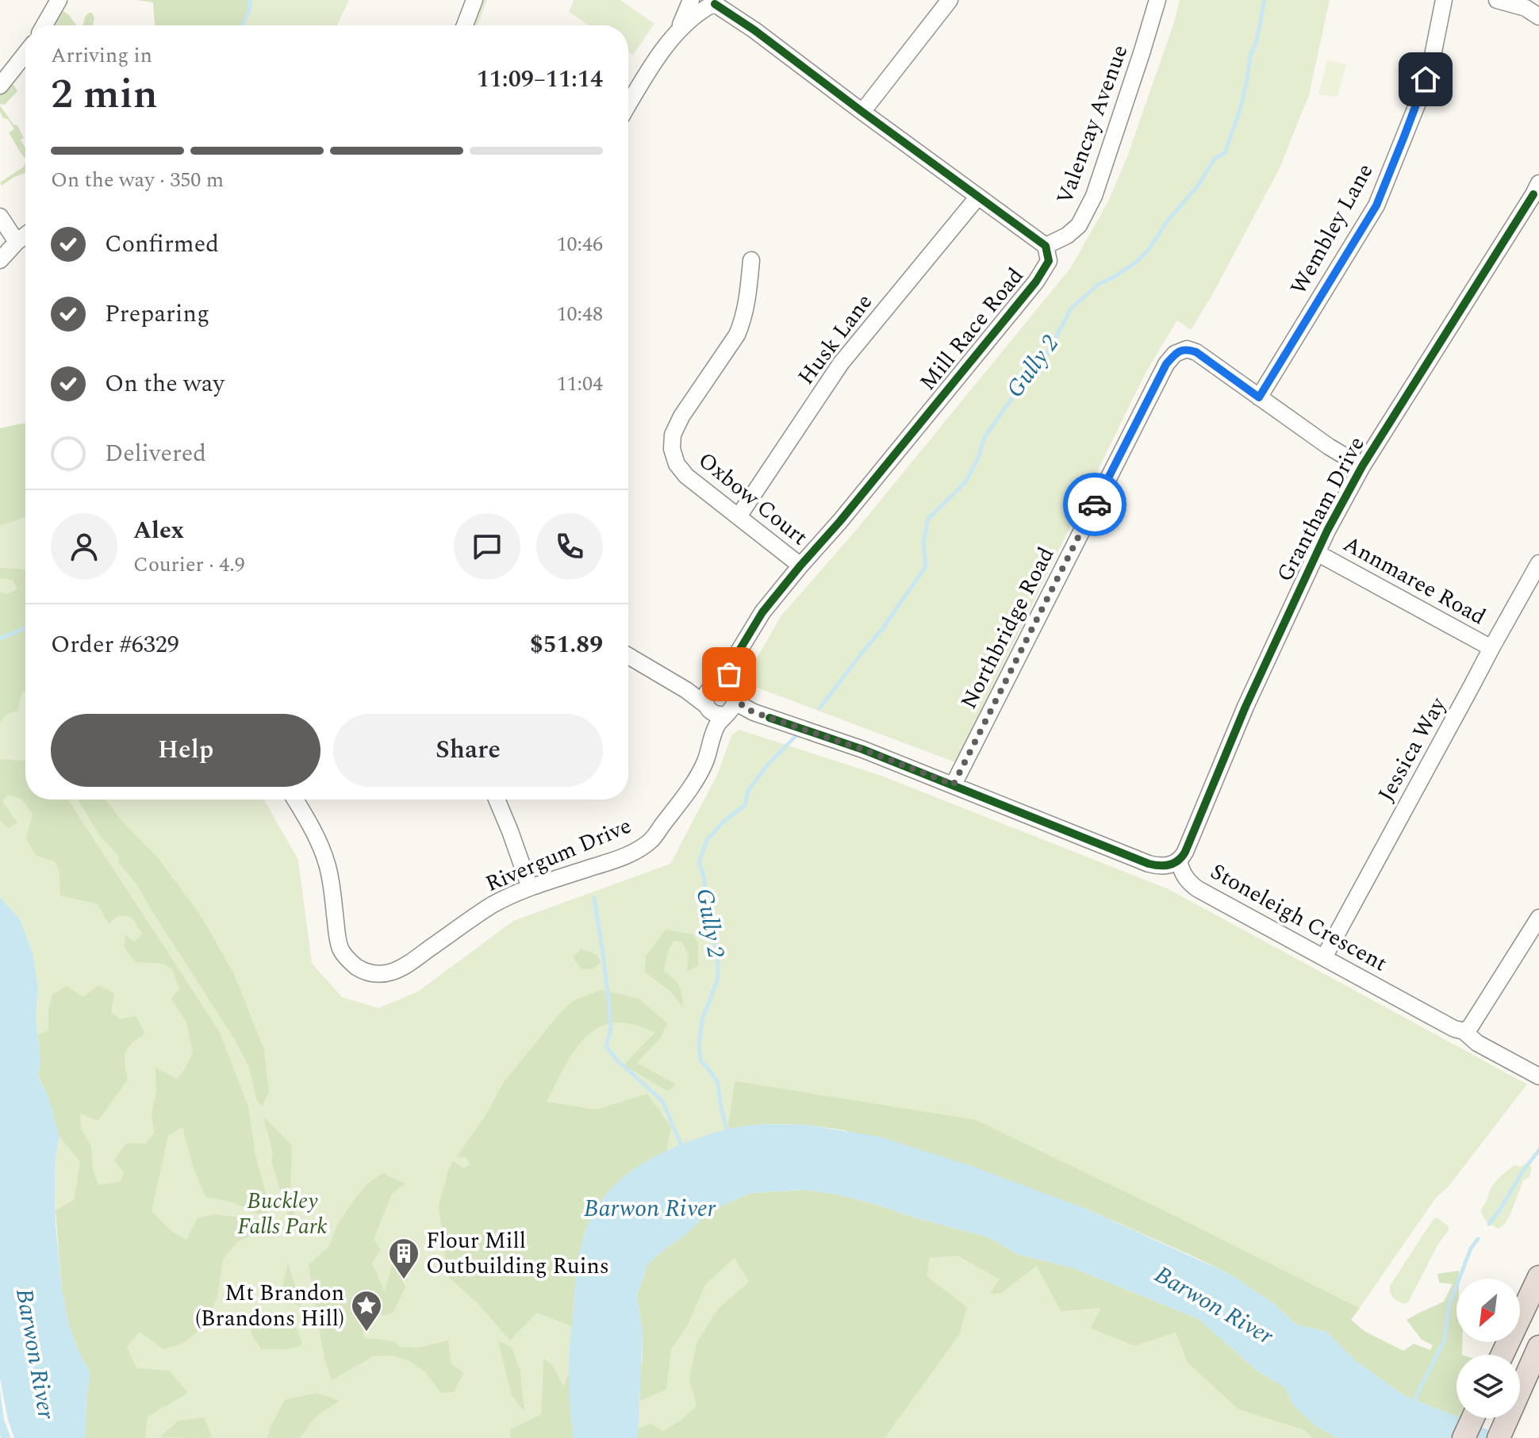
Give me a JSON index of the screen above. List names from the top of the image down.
{
  "streets": {
    "street": [
      "Valencay Avenue",
      "Wembley Lane",
      "Mill Race Road",
      "Husk Lane",
      "Oxbow Court",
      "Grantham Drive",
      "Annmaree Road",
      "Northbridge Road",
      "Jessica Way",
      "Rivergum Drive",
      "Stoneleigh Crescent"
    ]
  },
  "crossings": [
    ["Valencay Avenue", "Mill Race Road"],
    ["Wembley Lane", "Northbridge Road"],
    ["Mill Race Road", "Oxbow Court"],
    ["Mill Race Road", "Rivergum Drive"],
    ["Husk Lane", "Oxbow Court"],
    ["Grantham Drive", "Annmaree Road"],
    ["Grantham Drive", "Northbridge Road"],
    ["Grantham Drive", "Stoneleigh Crescent"],
    ["Annmaree Road", "Jessica Way"],
    ["Jessica Way", "Stoneleigh Crescent"]
  ],
  "water": ["Gully 2", "Barwon River"],
  "parks": ["Buckley Falls Park"],
  "places": {
    "building": ["Flour Mill Outbuilding Ruins"],
    "place": ["Mt Brandon (Brandons Hill)"]
  },
  "north": "bottom left",
  "page": {
    "heading": ["2 min", "Arriving in", "11:09–11:14"],
    "panel": [
      "Alex",
      "Courier · 4.9",
      "Order #6329",
      "$51.89"
    ],
    "bar": "On the way · 350 m",
    "list": [
      ["Confirmed", "10:46"],
      ["Preparing", "10:48"],
      ["On the way", "11:04"],
      "Delivered"
    ],
    "buttons": ["Help", "Share"]
  }
}
